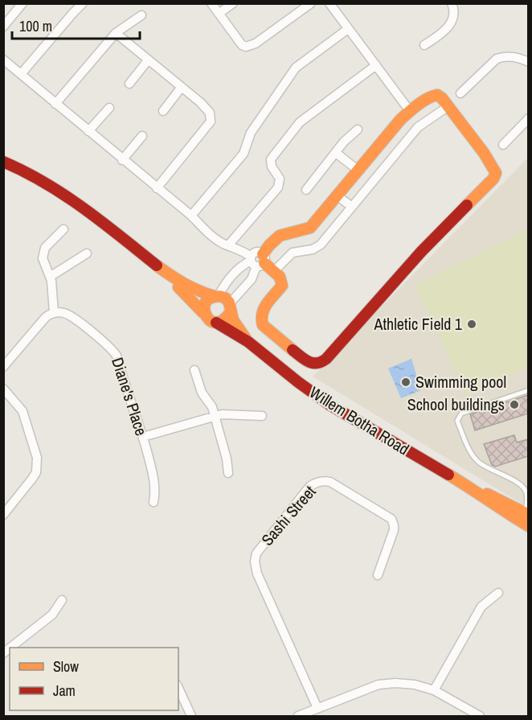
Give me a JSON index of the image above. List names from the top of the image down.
{
  "streets": {
    "street": ["Diane's Place", "Willem Botha Road", "Sashi Street"]
  },
  "places": ["Athletic Field 1", "Swimming pool", "School buildings"],
  "legend": ["Slow", "Jam"],
  "scale_bar": "100 m"
}
